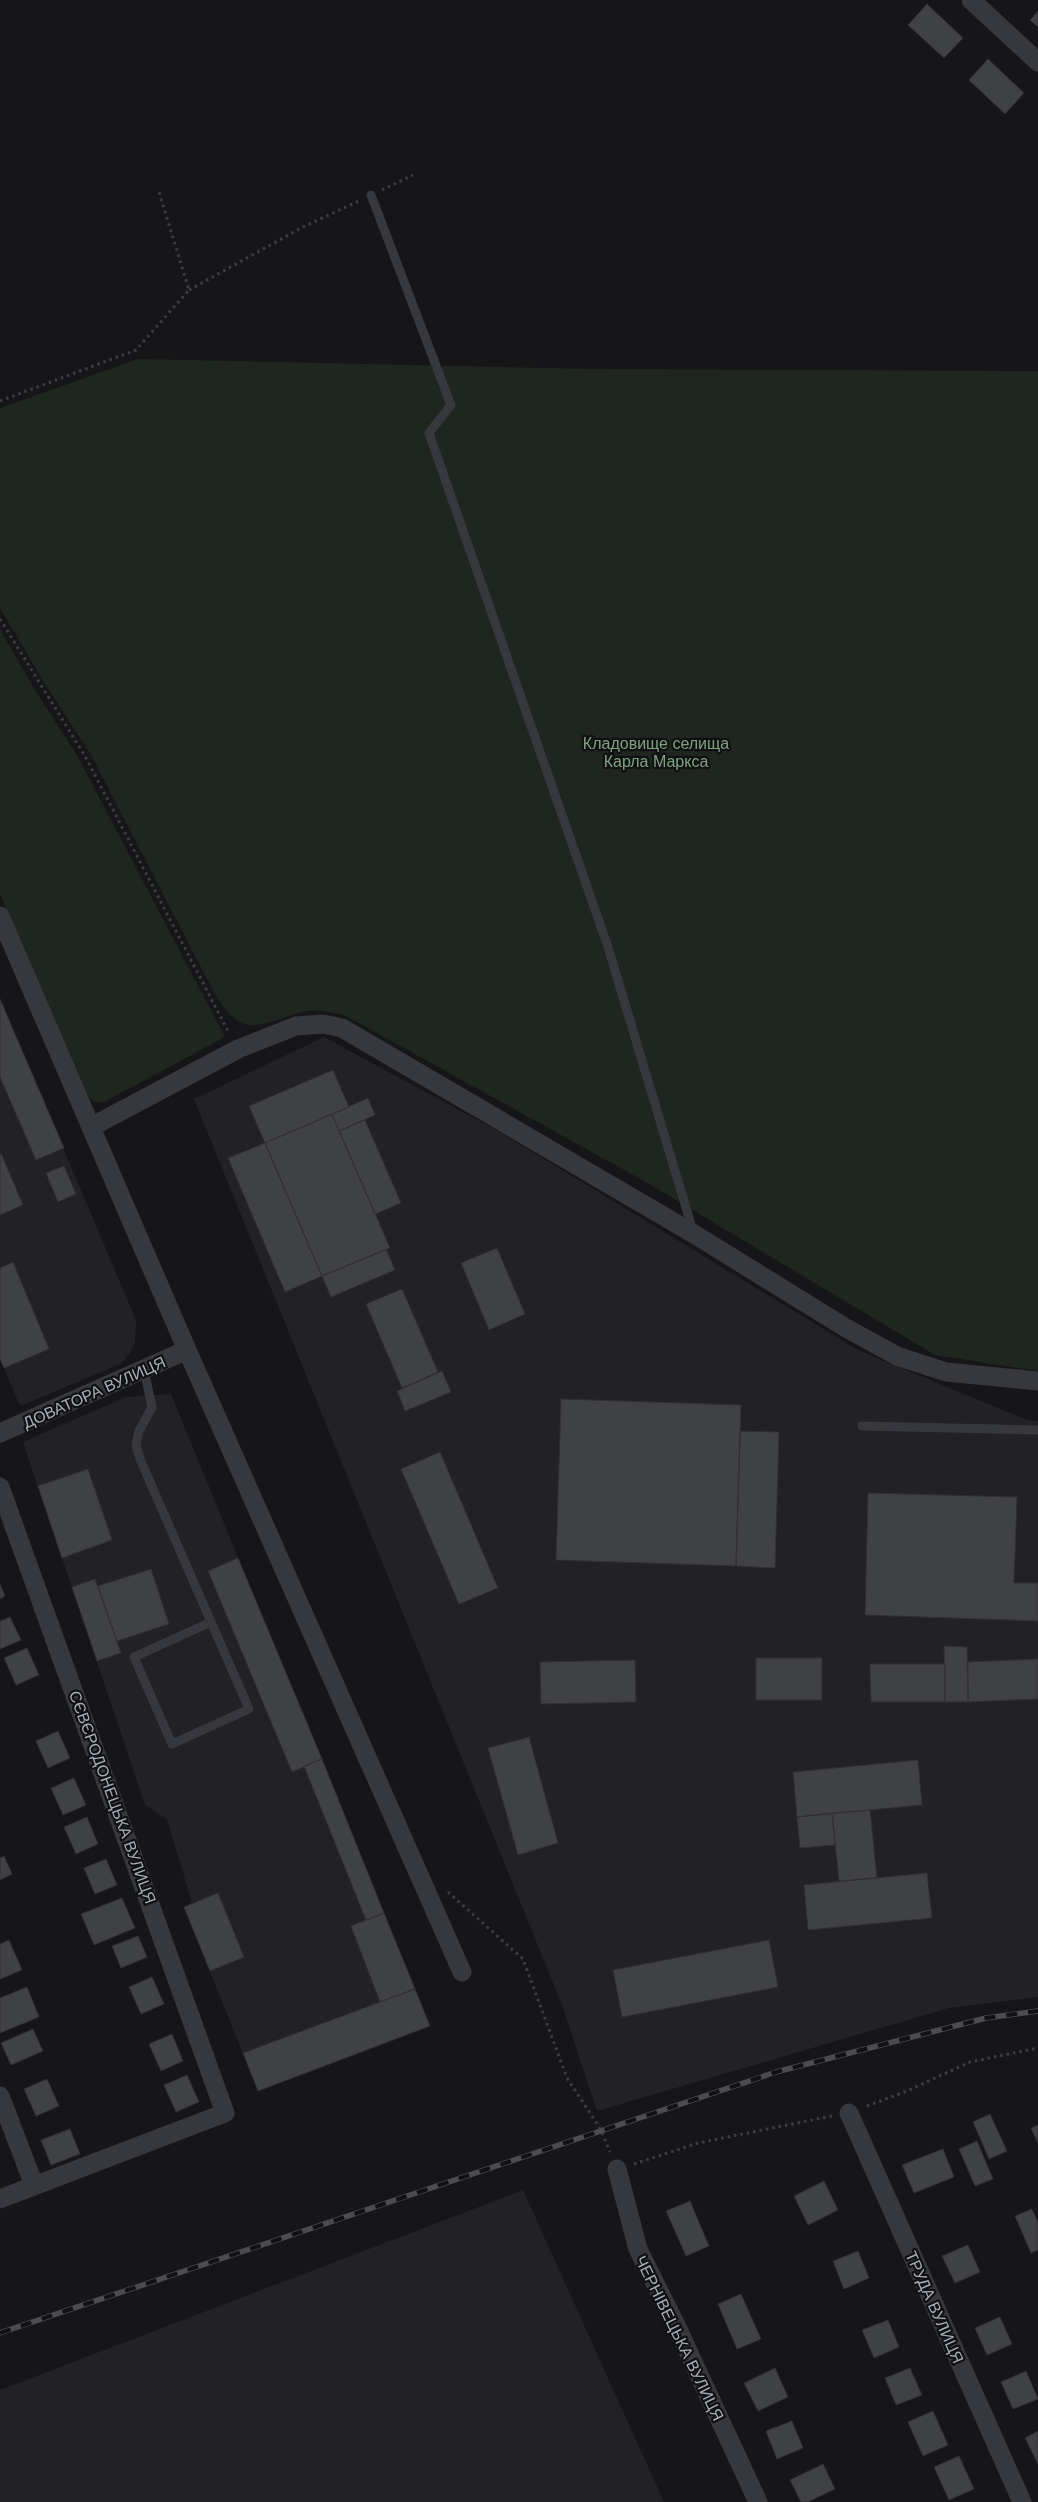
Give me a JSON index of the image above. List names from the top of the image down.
{
  "streets": {
    "street": [
      "ДОВАТОРА ВУЛИЦЯ",
      "СЄВЄРОДОНЕЦЬКА ВУЛИЦЯ",
      "ТРУДА ВУЛИЦЯ",
      "ЧЕРНІВЕЦЬКА ВУЛИЦЯ"
    ]
  },
  "parks": ["Кладовище селища Карла Маркса"]
}
